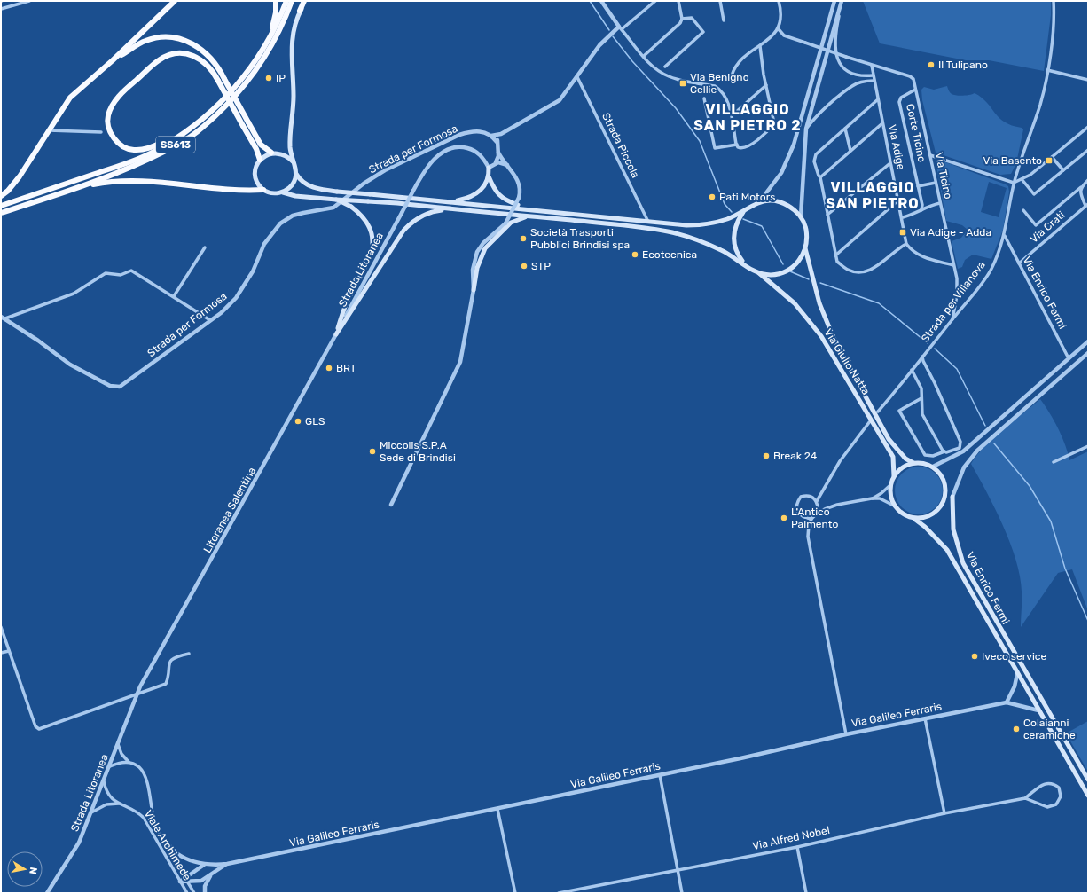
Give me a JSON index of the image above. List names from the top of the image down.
{
  "streets": {
    "highway": ["SS613"],
    "main road": ["Via Enrico Fermi", "Via Giulio Natta"],
    "street": [
      "Corte Ticino",
      "Strada Piccola",
      "Via Adige",
      "Strada per Formosa",
      "Via Ticino",
      "Via Crati",
      "Strada Litoranea",
      "Strada per Villanova",
      "Litoranea Salentina",
      "Via Galileo Ferraris",
      "Via Alfred Nobel",
      "Viale Archimede"
    ]
  },
  "crossings": [
    ["Corte Ticino", "Via Ticino"],
    ["Via Adige", "Via Ticino"],
    ["Via Ticino", "Strada per Villanova"],
    ["Via Crati", "Via Enrico Fermi"],
    ["Strada Litoranea", "Litoranea Salentina"],
    ["Strada Litoranea", "Viale Archimede"],
    ["Via Enrico Fermi", "Strada per Villanova"],
    ["Via Enrico Fermi", "Via Giulio Natta"],
    ["Via Galileo Ferraris", "Viale Archimede"]
  ],
  "districts": ["VILLAGGIO SAN PIETRO 2", "VILLAGGIO SAN PIETRO"],
  "places": {
    "other": [
      "Il Tulipano",
      "IP",
      "Pati Motors",
      "Società Trasporti Pubblici Brindisi spa",
      "Ecotecnica",
      "STP",
      "BRT",
      "GLS",
      "Miccolis S.P.A Sede di Brindisi",
      "Break 24",
      "L'Antico Palmento",
      "Iveco service",
      "Colaianni ceramiche"
    ],
    "transit": ["Via Benigno Cellie", "Via Basento", "Via Adige - Adda"]
  },
  "north": "right"
}
